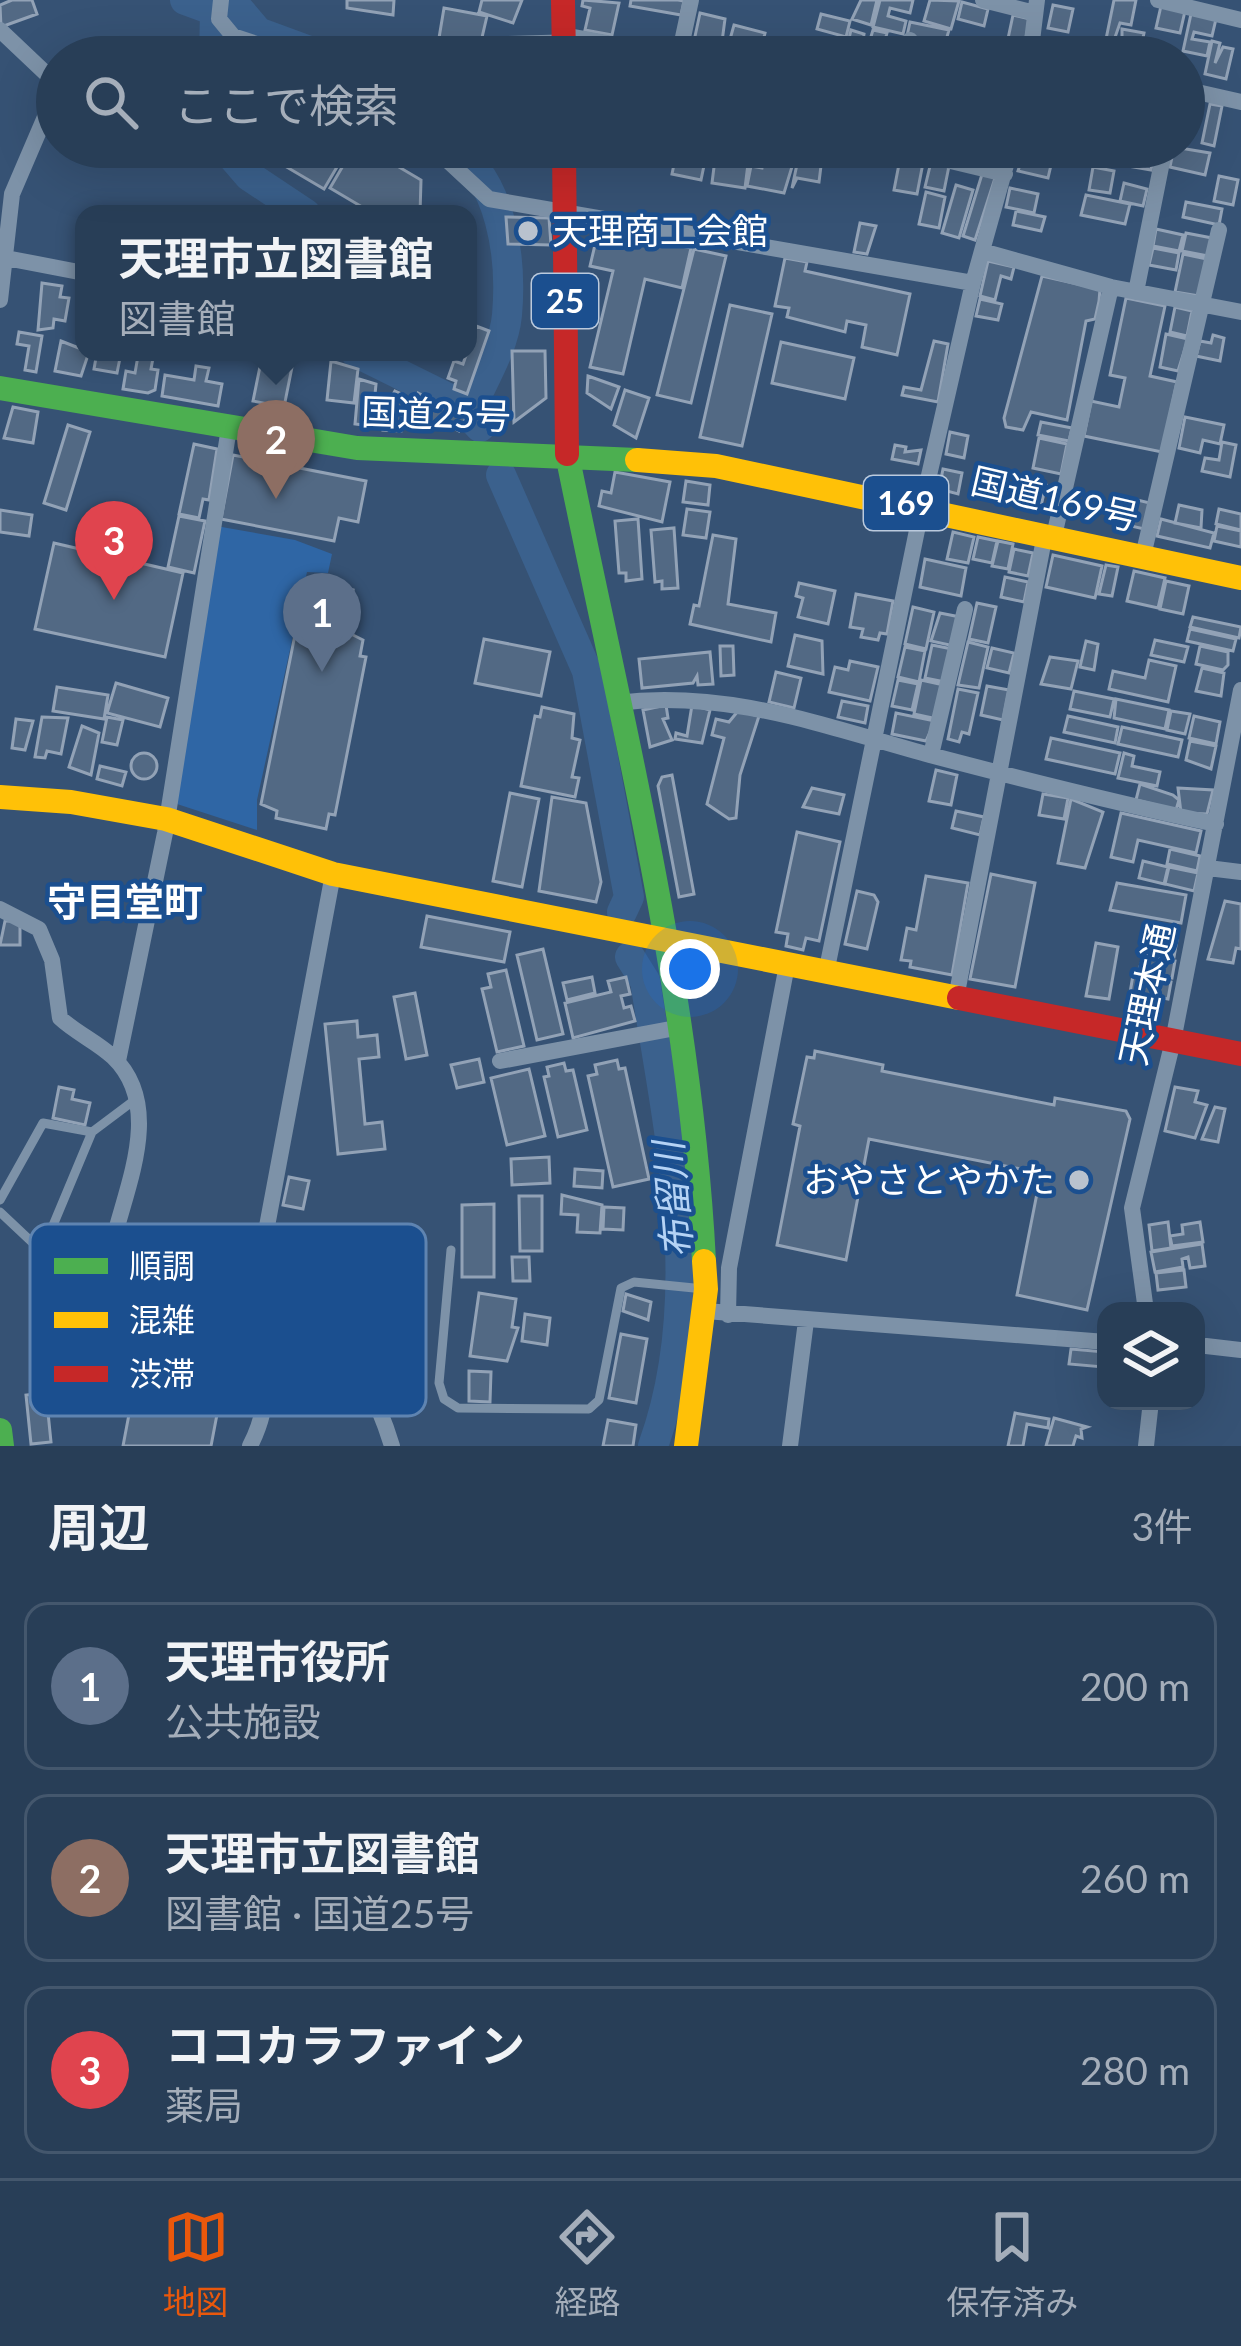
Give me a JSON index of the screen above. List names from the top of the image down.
{
  "streets": {
    "main road": [
      "25",
      "国道25号",
      "国道169号",
      "169"
    ],
    "street": ["天理本通"]
  },
  "crossings": [
    ["25", "国道25号"],
    ["25", "国道169号"],
    ["国道25号", "国道169号"]
  ],
  "districts": ["守目堂町"],
  "water": ["布留川"],
  "places": ["天理商工会館", "おやさとやかた"],
  "legend": ["順調", "混雑", "渋滞"],
  "page": {
    "search": "ここで検索",
    "popup": ["天理市立図書館", "図書館"],
    "pins": ["2", "3", "1"],
    "heading": ["周辺", "3件"],
    "list": [
      {
        "mark": "1",
        "name": "天理市役所",
        "note": "公共施設",
        "value": "200 m"
      },
      {
        "mark": "2",
        "name": "天理市立図書館",
        "note": "図書館 · 国道25号",
        "value": "260 m"
      },
      {
        "mark": "3",
        "name": "ココカラファイン",
        "note": "薬局",
        "value": "280 m"
      }
    ],
    "nav": ["地図", "経路", "保存済み"]
  }
}
